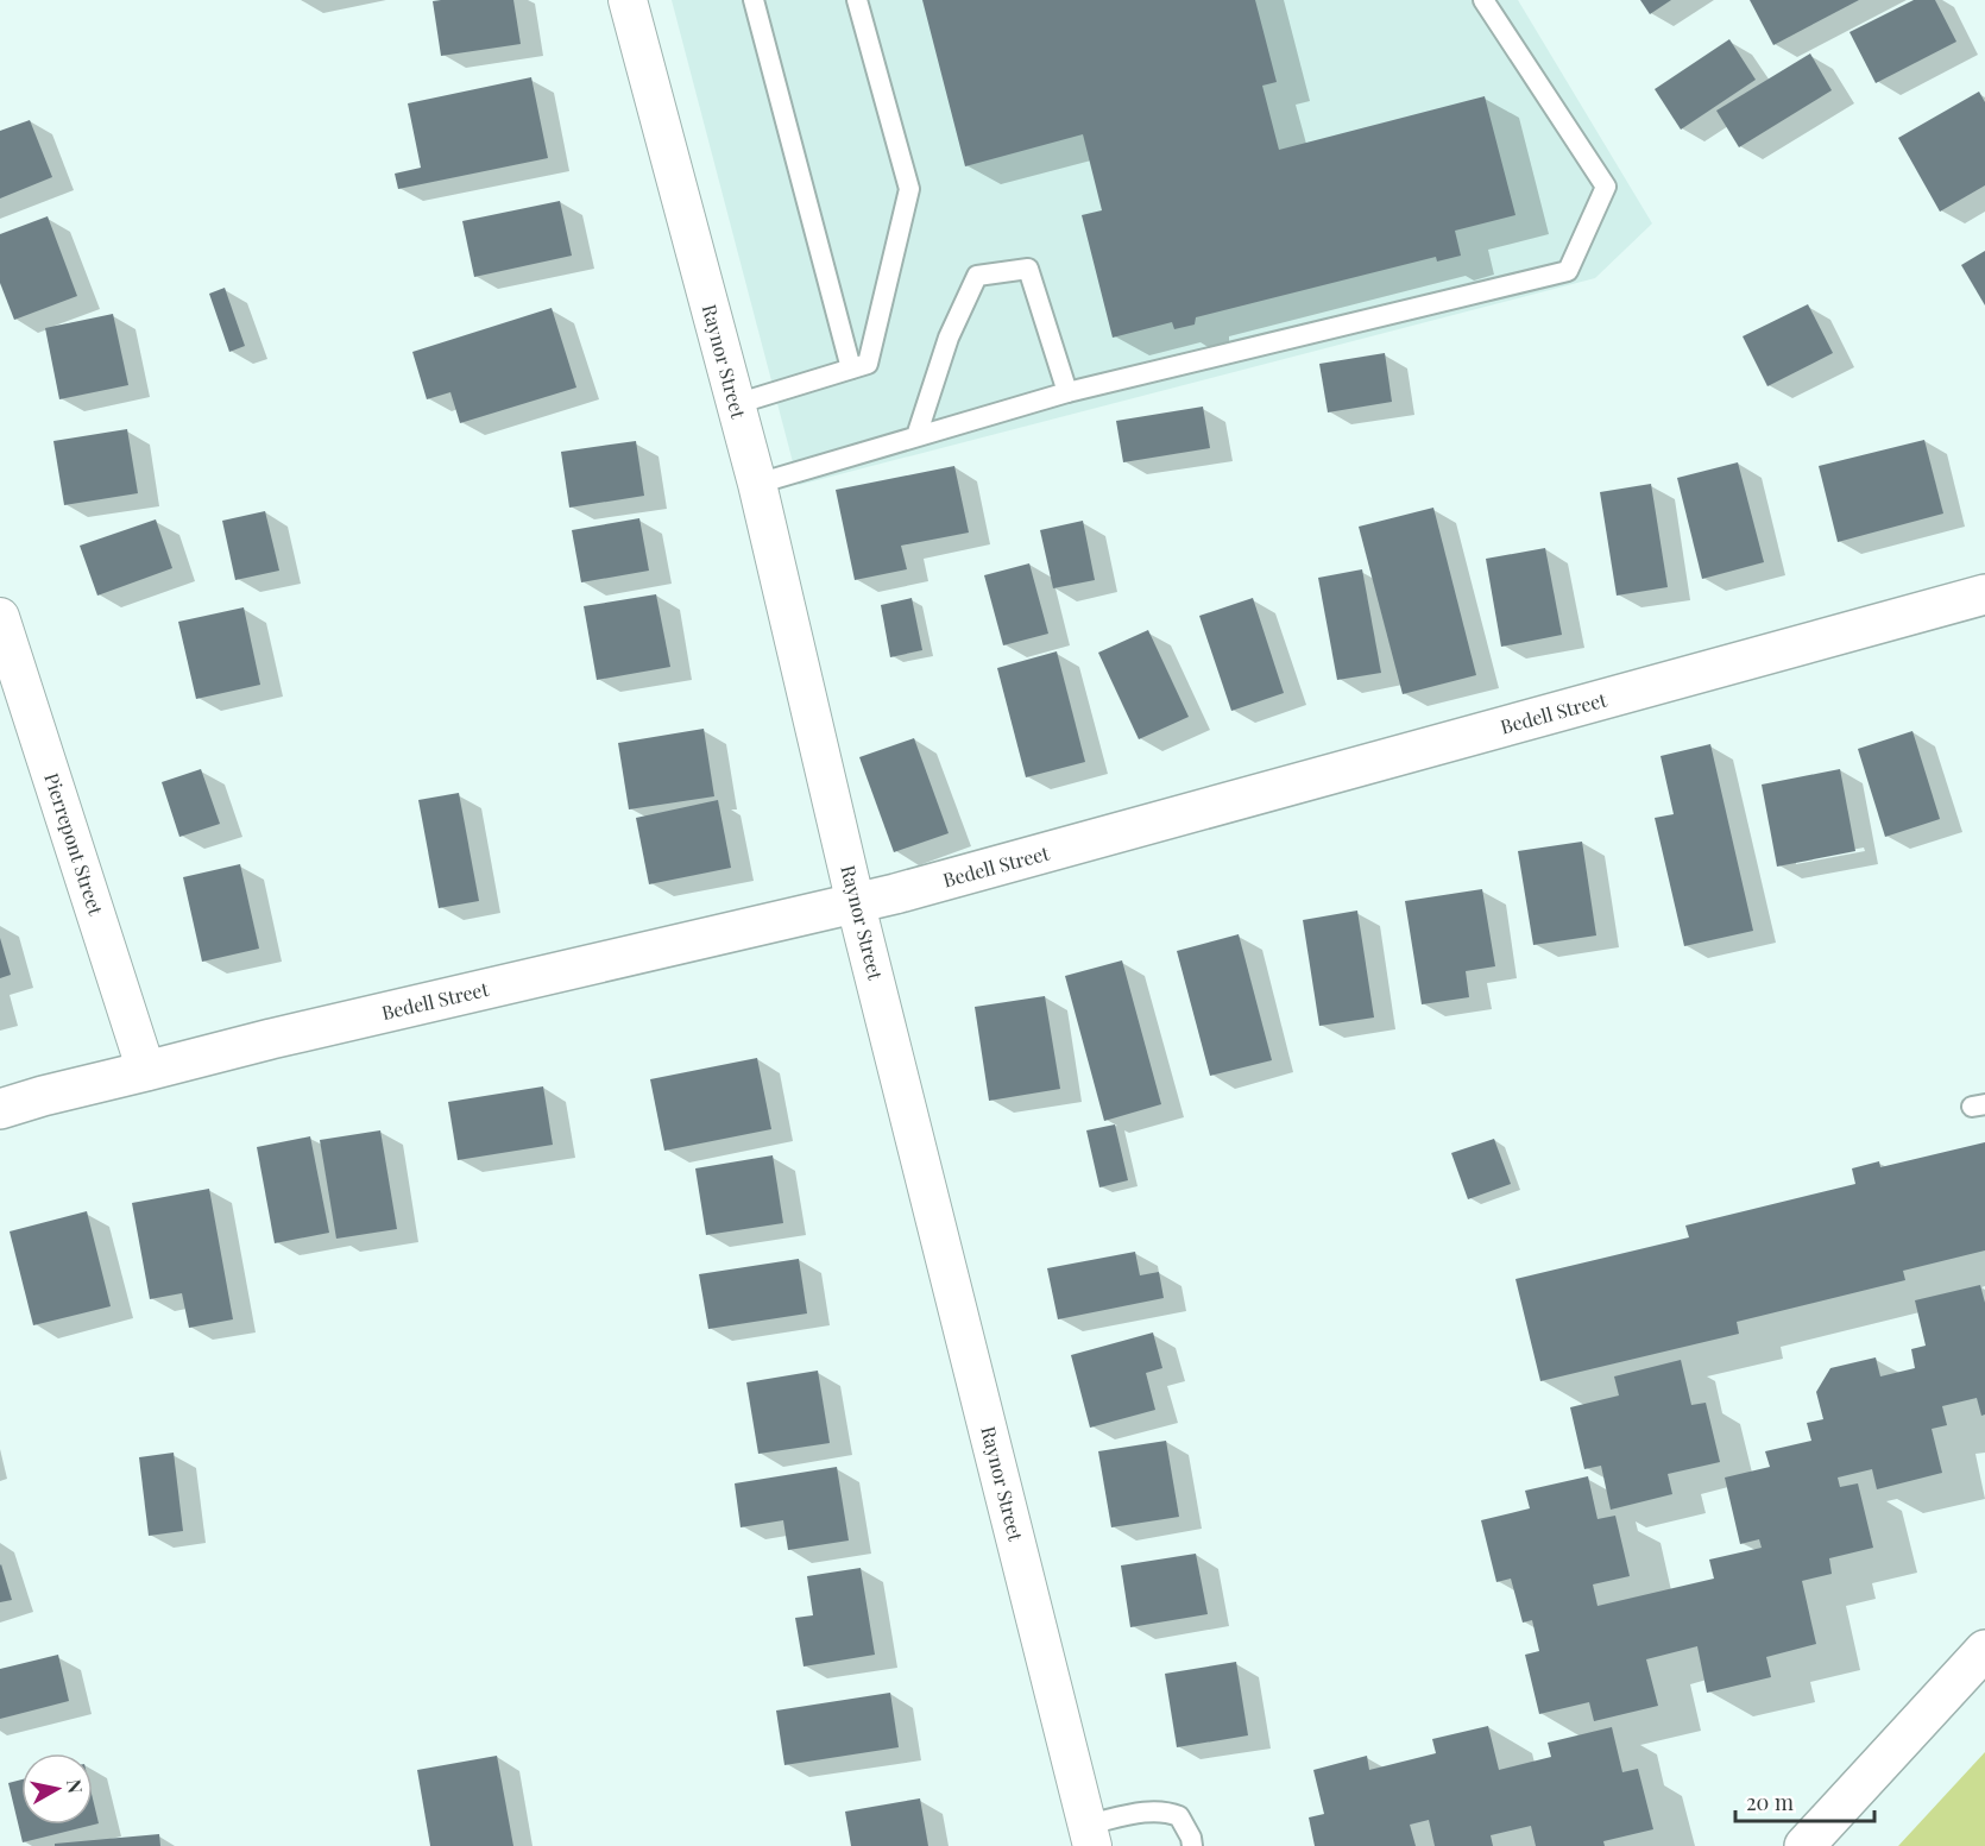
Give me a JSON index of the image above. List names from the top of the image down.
{
  "streets": {
    "street": ["Raynor Street", "Bedell Street", "Pierrepont Street"]
  },
  "crossings": [
    ["Raynor Street", "Bedell Street"],
    ["Bedell Street", "Pierrepont Street"]
  ],
  "scale_bar": "20 m",
  "north": "right"
}
